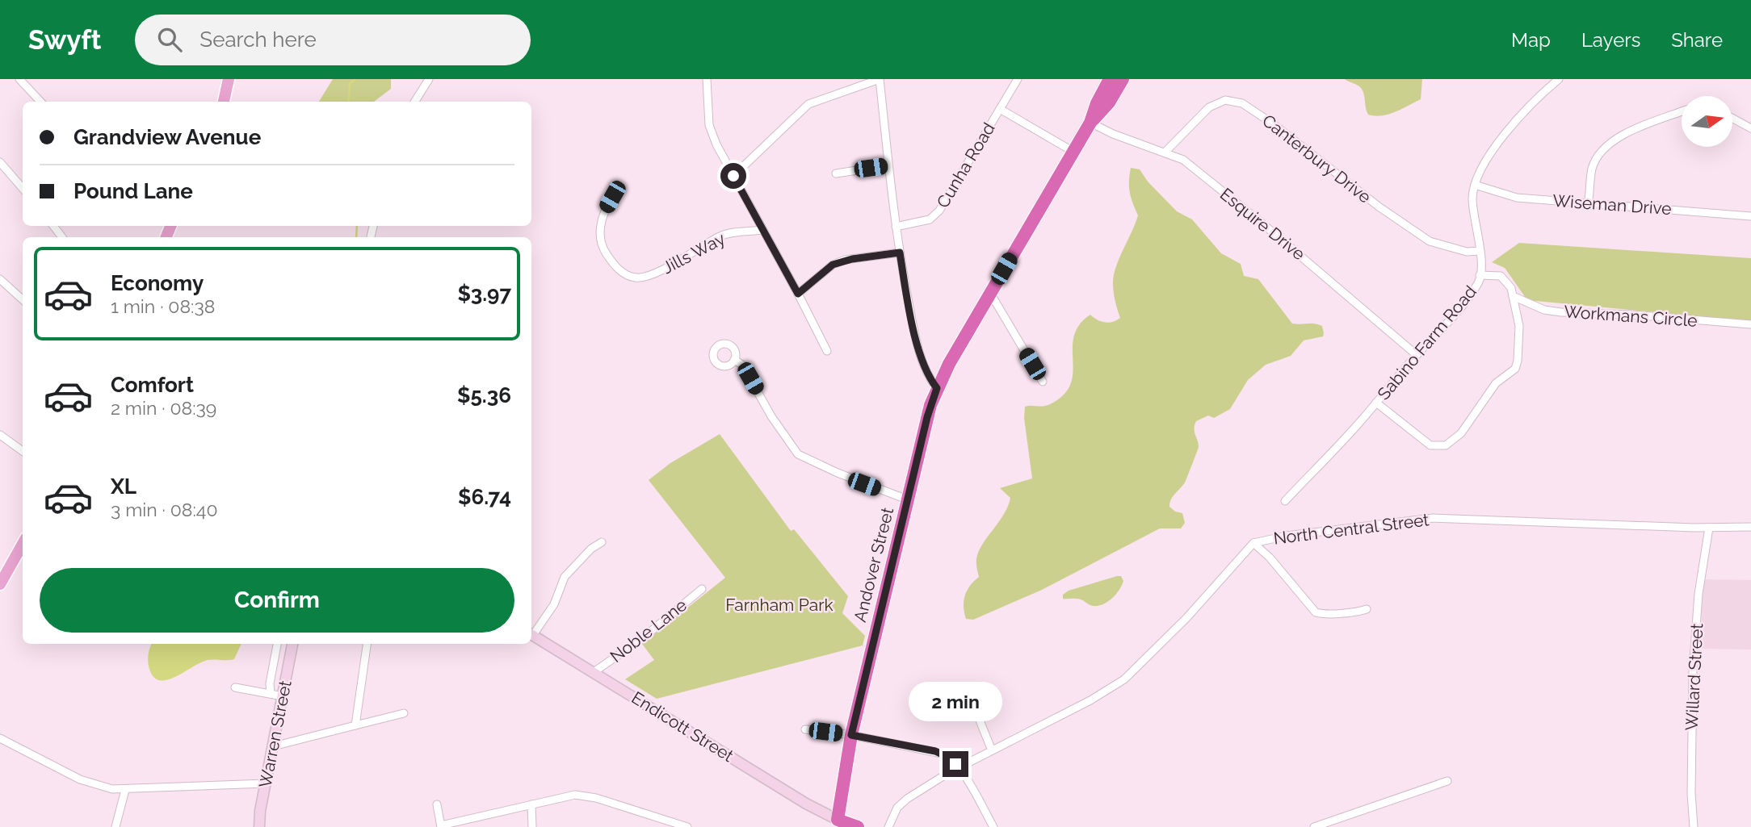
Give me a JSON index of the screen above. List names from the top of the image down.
{
  "streets": {
    "highway": ["Andover Street"],
    "street": [
      "Canterbury Drive",
      "Cunha Road",
      "Wiseman Drive",
      "Esquire Drive",
      "Jills Way",
      "Workmans Circle",
      "Sabino Farm Road",
      "North Central Street",
      "Noble Lane",
      "Willard Street",
      "Endicott Street",
      "Warren Street"
    ]
  },
  "crossings": [
    ["Canterbury Drive", "Esquire Drive"],
    ["Canterbury Drive", "Sabino Farm Road"],
    ["Wiseman Drive", "Sabino Farm Road"],
    ["Esquire Drive", "Sabino Farm Road"],
    ["Esquire Drive", "Andover Street"],
    ["North Central Street", "Willard Street"],
    ["Andover Street", "Endicott Street"],
    ["Noble Lane", "Endicott Street"]
  ],
  "parks": ["Farnham Park"],
  "north": "right",
  "page": {
    "header": "Swyft",
    "search": "Search here",
    "nav": ["Map", "Layers", "Share"],
    "banner": ["Grandview Avenue", "Pound Lane"],
    "list": [
      {
        "name": "Economy",
        "note": "1 min · 08:38",
        "value": "$3.97"
      },
      {
        "name": "Comfort",
        "note": "2 min · 08:39",
        "value": "$5.36"
      },
      {
        "name": "XL",
        "note": "3 min · 08:40",
        "value": "$6.74"
      }
    ],
    "buttons": "Confirm",
    "bubble": "2 min"
  }
}
